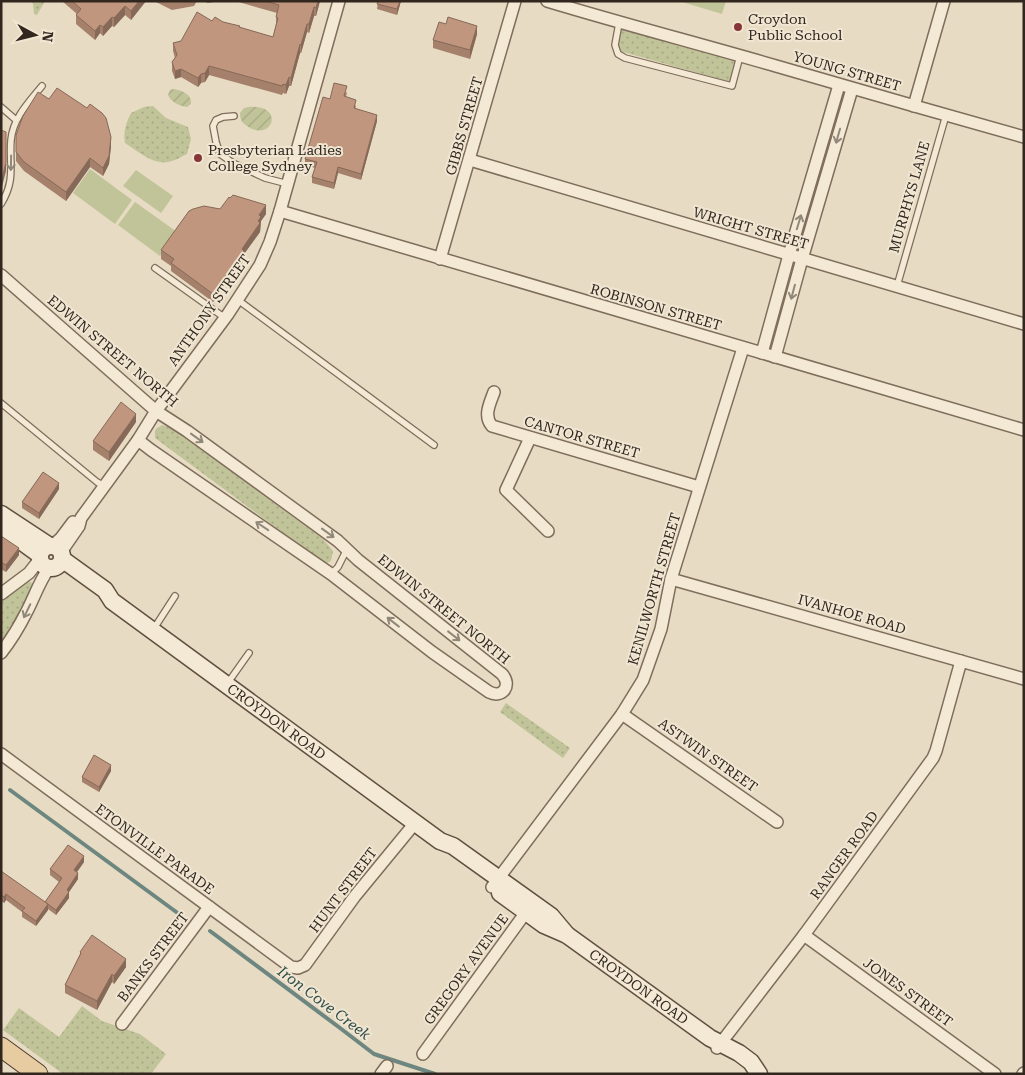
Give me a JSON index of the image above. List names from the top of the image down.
{
  "streets": {
    "street": [
      "YOUNG STREET",
      "GIBBS STREET",
      "WRIGHT STREET",
      "ROBINSON STREET",
      "ANTHONY STREET",
      "EDWIN STREET NORTH",
      "CANTOR STREET",
      "KENILWORTH STREET",
      "IVANHOE ROAD",
      "CROYDON ROAD",
      "ASTWIN STREET",
      "ETONVILLE PARADE",
      "RANGER ROAD",
      "HUNT STREET",
      "BANKS STREET",
      "GREGORY AVENUE",
      "JONES STREET"
    ],
    "lane": ["MURPHYS LANE"]
  },
  "crossings": [
    ["YOUNG STREET", "MURPHYS LANE"],
    ["GIBBS STREET", "WRIGHT STREET"],
    ["GIBBS STREET", "ROBINSON STREET"],
    ["MURPHYS LANE", "WRIGHT STREET"],
    ["ROBINSON STREET", "ANTHONY STREET"],
    ["ROBINSON STREET", "KENILWORTH STREET"],
    ["ANTHONY STREET", "EDWIN STREET NORTH"],
    ["ANTHONY STREET", "CROYDON ROAD"],
    ["CANTOR STREET", "KENILWORTH STREET"],
    ["KENILWORTH STREET", "IVANHOE ROAD"],
    ["KENILWORTH STREET", "CROYDON ROAD"],
    ["KENILWORTH STREET", "ASTWIN STREET"],
    ["IVANHOE ROAD", "RANGER ROAD"],
    ["CROYDON ROAD", "RANGER ROAD"],
    ["CROYDON ROAD", "HUNT STREET"],
    ["CROYDON ROAD", "GREGORY AVENUE"],
    ["ETONVILLE PARADE", "HUNT STREET"],
    ["ETONVILLE PARADE", "BANKS STREET"],
    ["RANGER ROAD", "JONES STREET"]
  ],
  "water": ["Iron Cove Creek"],
  "places": ["Croydon Public School", "Presbyterian Ladies College Sydney"],
  "north": "right"
}
